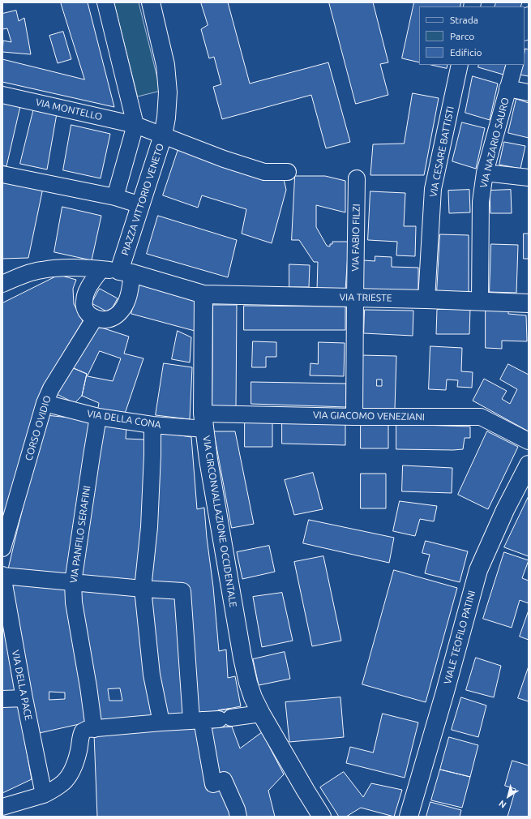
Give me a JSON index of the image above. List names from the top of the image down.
{
  "streets": {
    "main road": [
      "PIAZZA VITTORIO VENETO",
      "VIA TRIESTE",
      "VIA CIRCONVALLAZIONE OCCIDENTALE",
      "VIALE TEOFILO PATINI"
    ],
    "street": [
      "VIA MONTELLO",
      "VIA NAZARIO SAURO",
      "VIA CESARE BATTISTI",
      "VIA FABIO FILZI",
      "VIA GIACOMO VENEZIANI",
      "VIA DELLA CONA",
      "CORSO OVIDIO",
      "VIA PANFILO SERAFINI",
      "VIA DELLA PACE"
    ]
  },
  "crossings": [
    ["VIA MONTELLO", "PIAZZA VITTORIO VENETO"],
    ["VIA NAZARIO SAURO", "VIA TRIESTE"],
    ["VIA CESARE BATTISTI", "VIA TRIESTE"],
    ["PIAZZA VITTORIO VENETO", "CORSO OVIDIO"],
    ["VIA FABIO FILZI", "VIA TRIESTE"],
    ["VIA FABIO FILZI", "VIA GIACOMO VENEZIANI"],
    ["VIA TRIESTE", "VIA CIRCONVALLAZIONE OCCIDENTALE"],
    ["VIA GIACOMO VENEZIANI", "VIA DELLA CONA"],
    ["VIA GIACOMO VENEZIANI", "VIA CIRCONVALLAZIONE OCCIDENTALE"],
    ["VIA DELLA CONA", "CORSO OVIDIO"],
    ["VIA DELLA CONA", "VIA CIRCONVALLAZIONE OCCIDENTALE"],
    ["VIA DELLA CONA", "VIA PANFILO SERAFINI"]
  ],
  "legend": ["Strada", "Parco", "Edificio"],
  "north": "bottom left"
}
